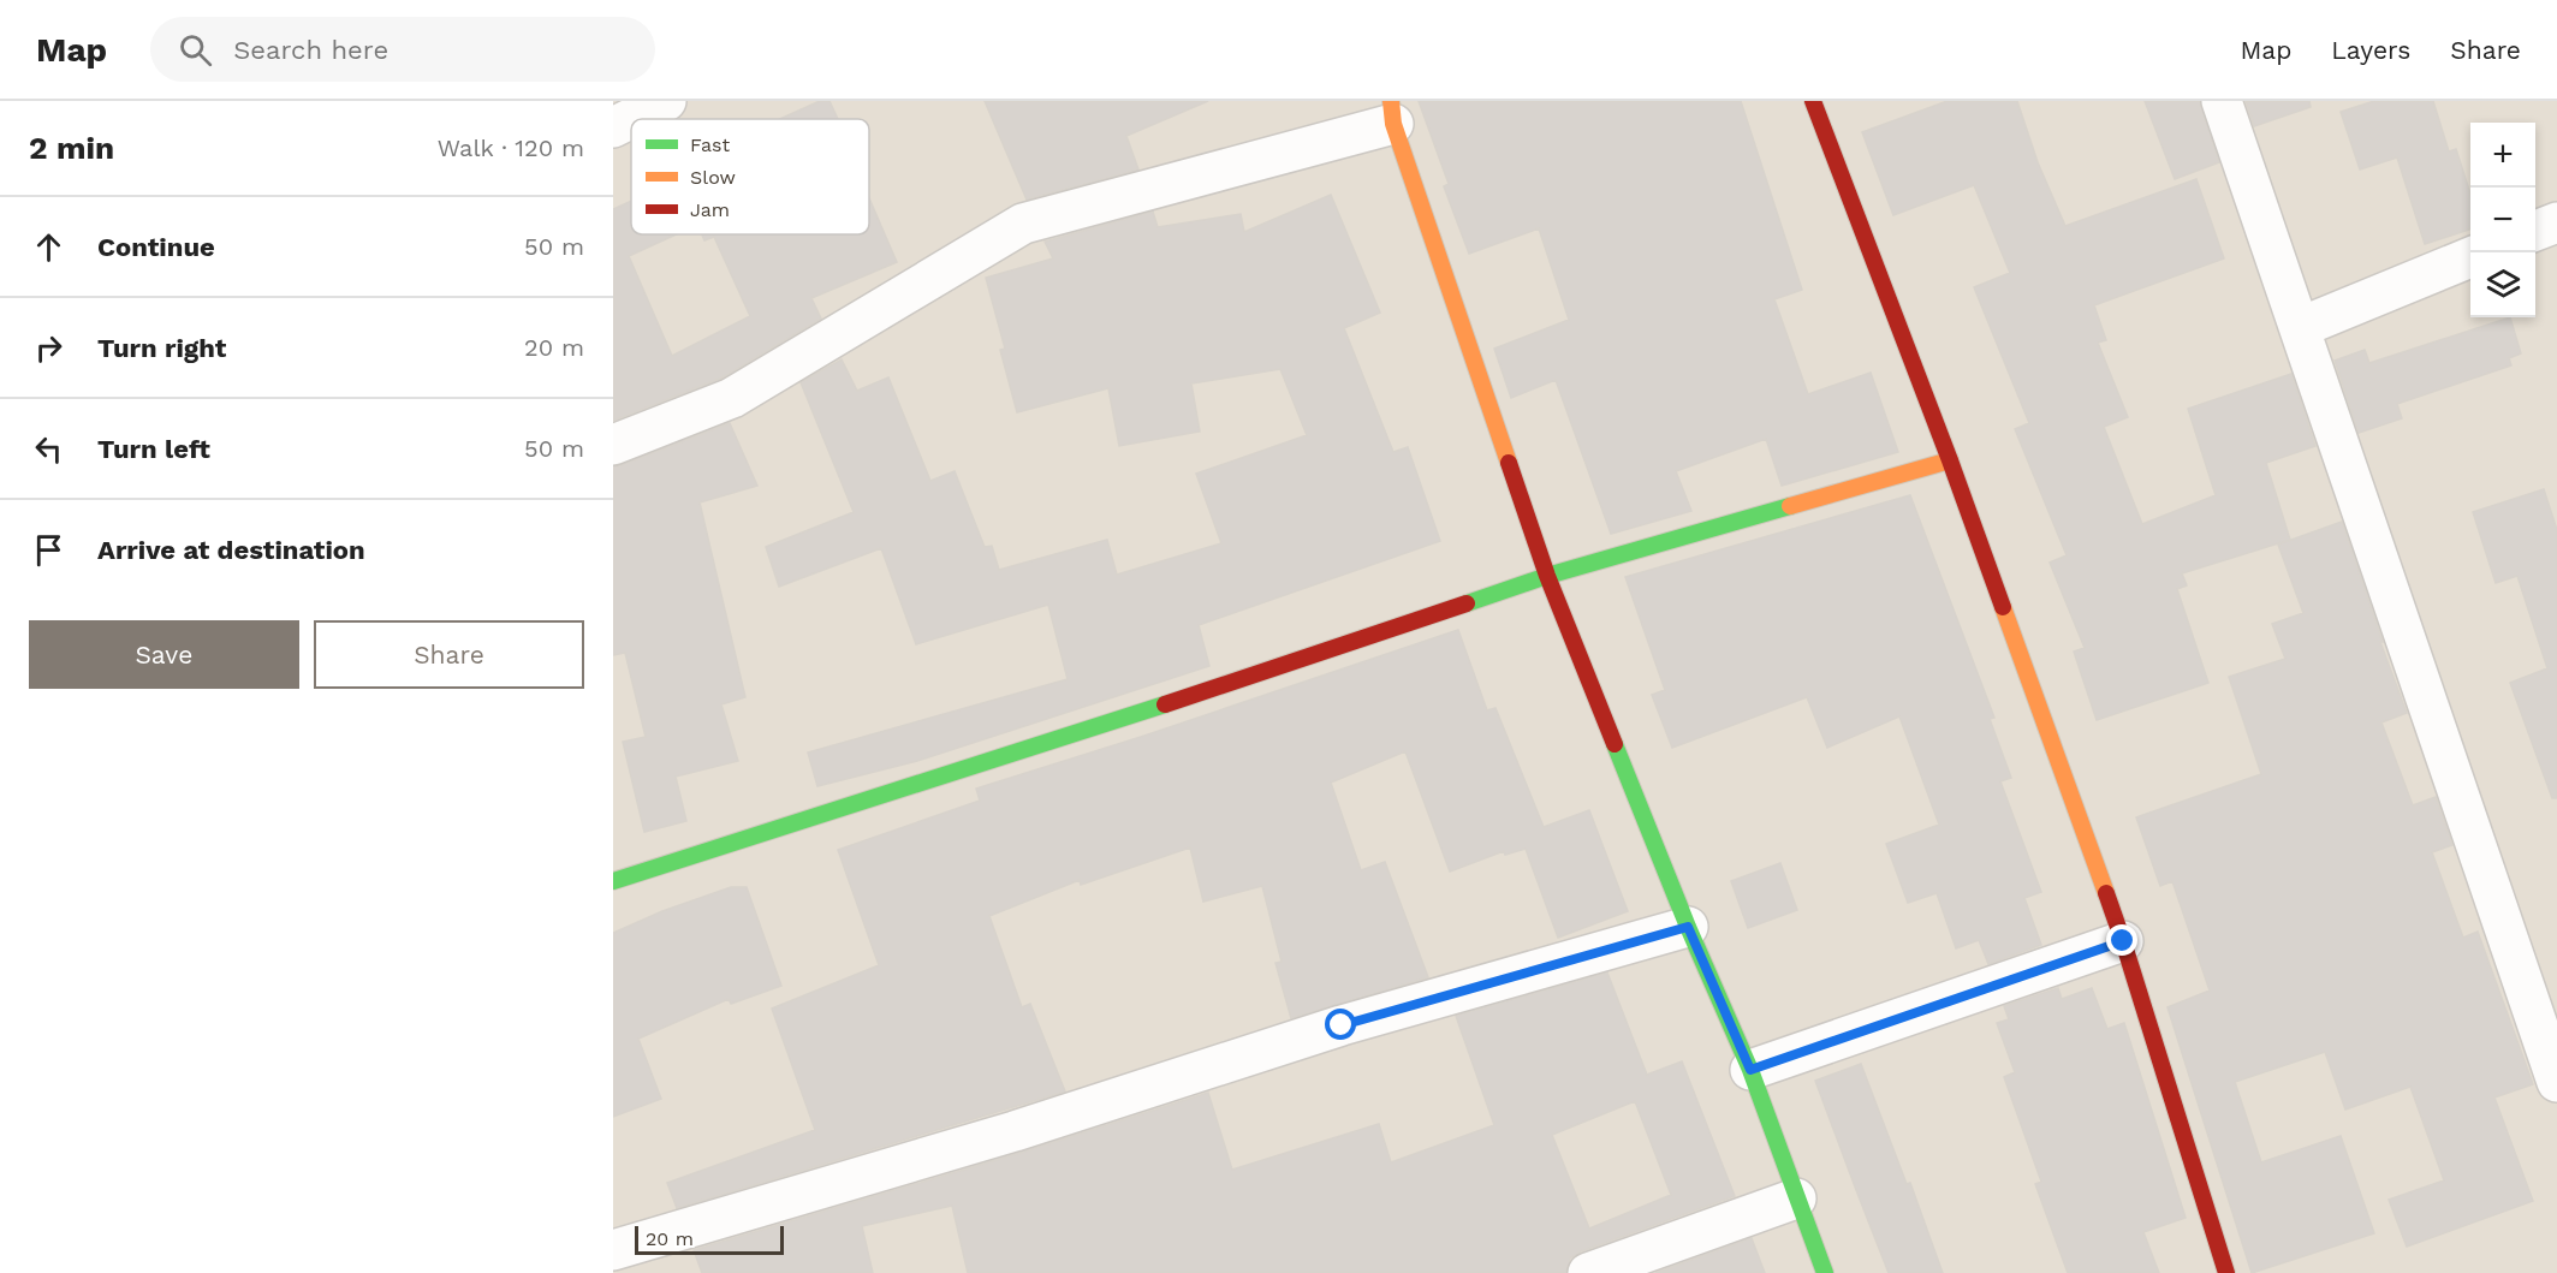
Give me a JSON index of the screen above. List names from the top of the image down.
{
  "legend": ["Fast", "Slow", "Jam"],
  "scale_bar": "20 m",
  "page": {
    "header": "Map",
    "search": "Search here",
    "nav": ["Map", "Layers", "Share"],
    "heading": ["2 min", "Walk · 120 m"],
    "map_buttons": ["+", "−"],
    "list": [
      ["Continue", "50 m"],
      ["Turn right", "20 m"],
      ["Turn left", "50 m"],
      "Arrive at destination"
    ],
    "buttons": ["Save", "Share"],
    "scale": "20 m"
  }
}
